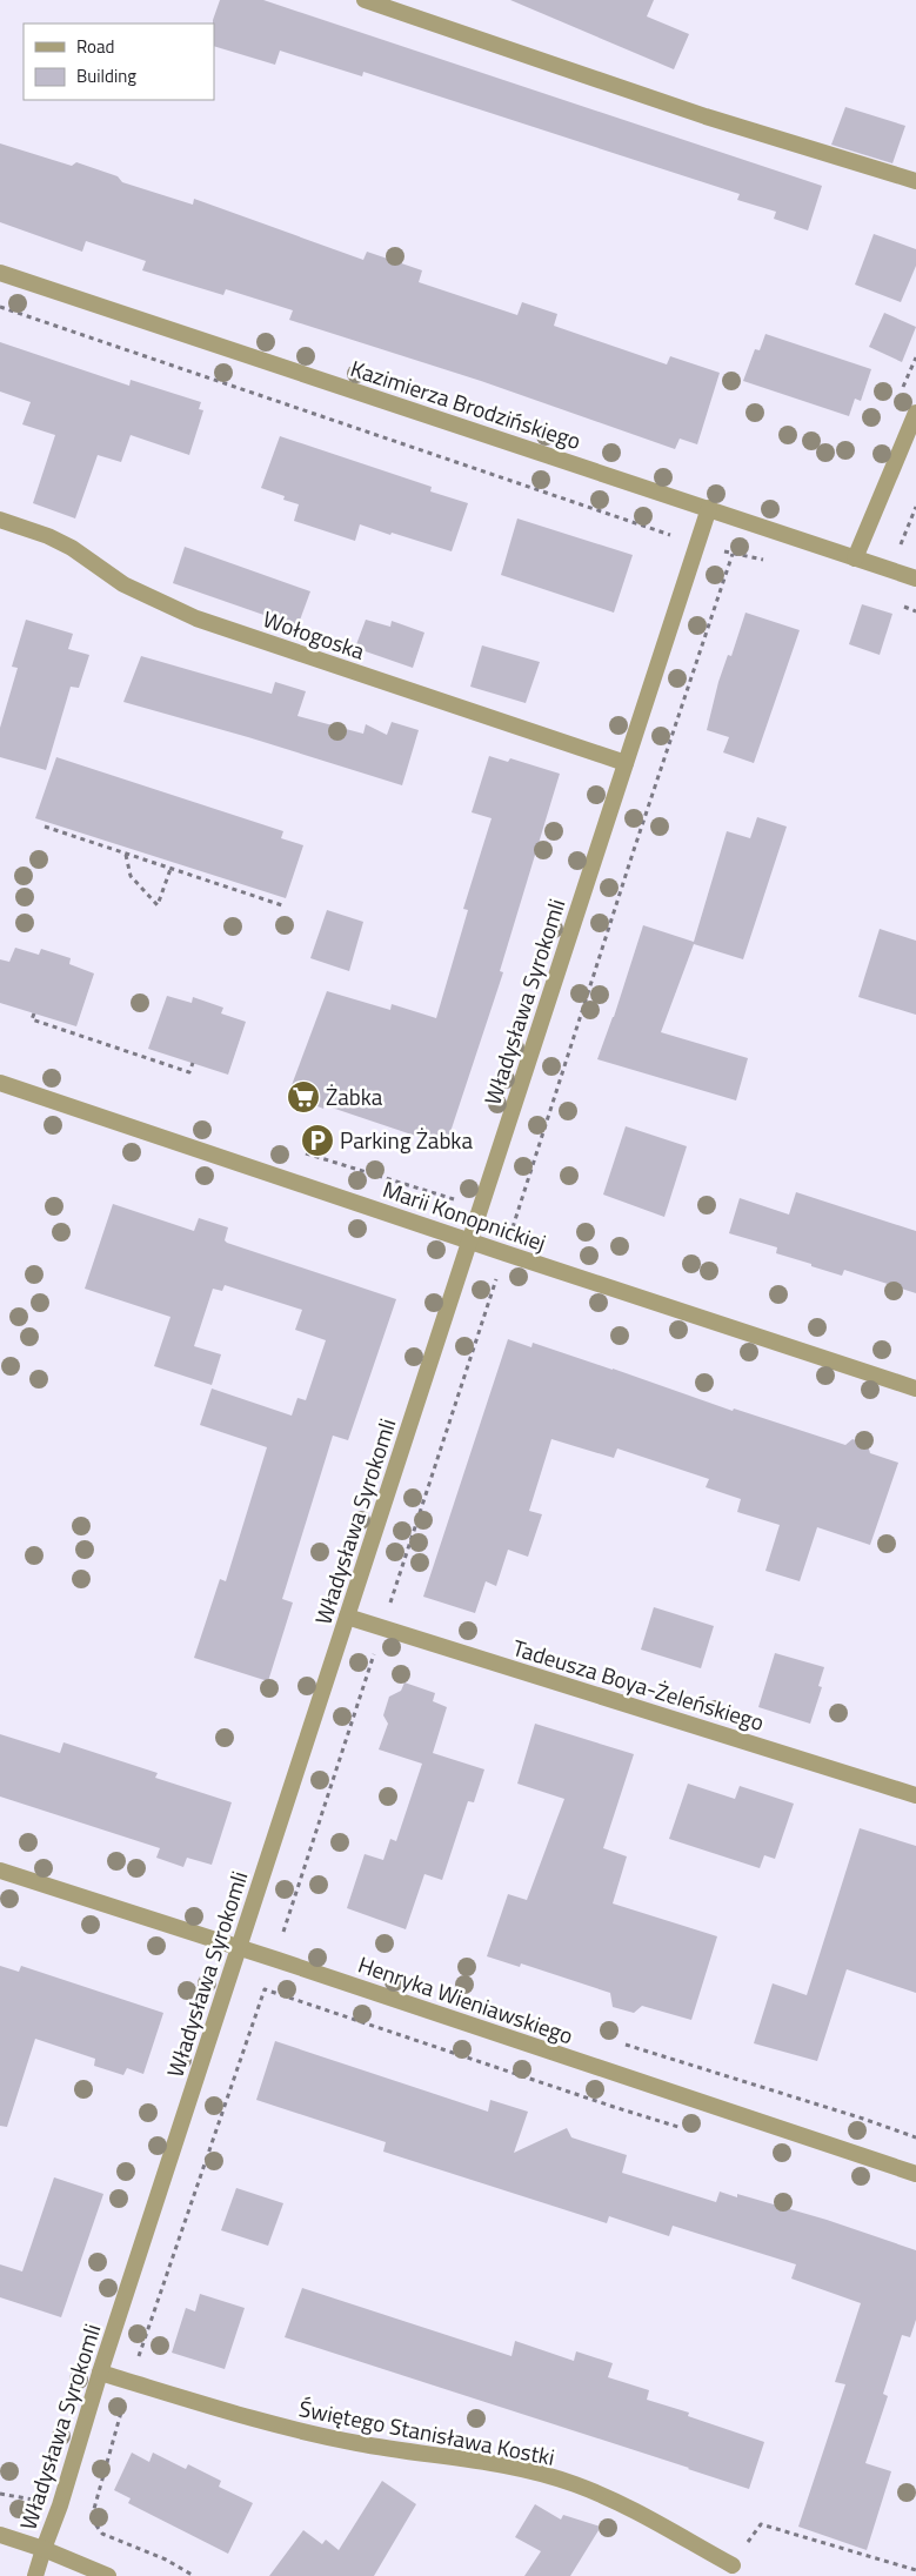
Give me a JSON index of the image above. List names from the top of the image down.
{
  "streets": {
    "street": [
      "Kazimierza Brodzińskiego",
      "Wołogoska",
      "Władysława Syrokomli",
      "Marii Konopnickiej",
      "Tadeusza Boya-Żeleńskiego",
      "Henryka Wieniawskiego",
      "Świętego Stanisława Kostki"
    ]
  },
  "crossings": [
    ["Kazimierza Brodzińskiego", "Władysława Syrokomli"],
    ["Wołogoska", "Władysława Syrokomli"],
    ["Władysława Syrokomli", "Marii Konopnickiej"],
    ["Władysława Syrokomli", "Tadeusza Boya-Żeleńskiego"],
    ["Władysława Syrokomli", "Henryka Wieniawskiego"],
    ["Władysława Syrokomli", "Świętego Stanisława Kostki"]
  ],
  "places": {
    "supermarket": ["Żabka"],
    "parking": ["Parking Żabka"]
  },
  "legend": ["Road", "Building"]
}
